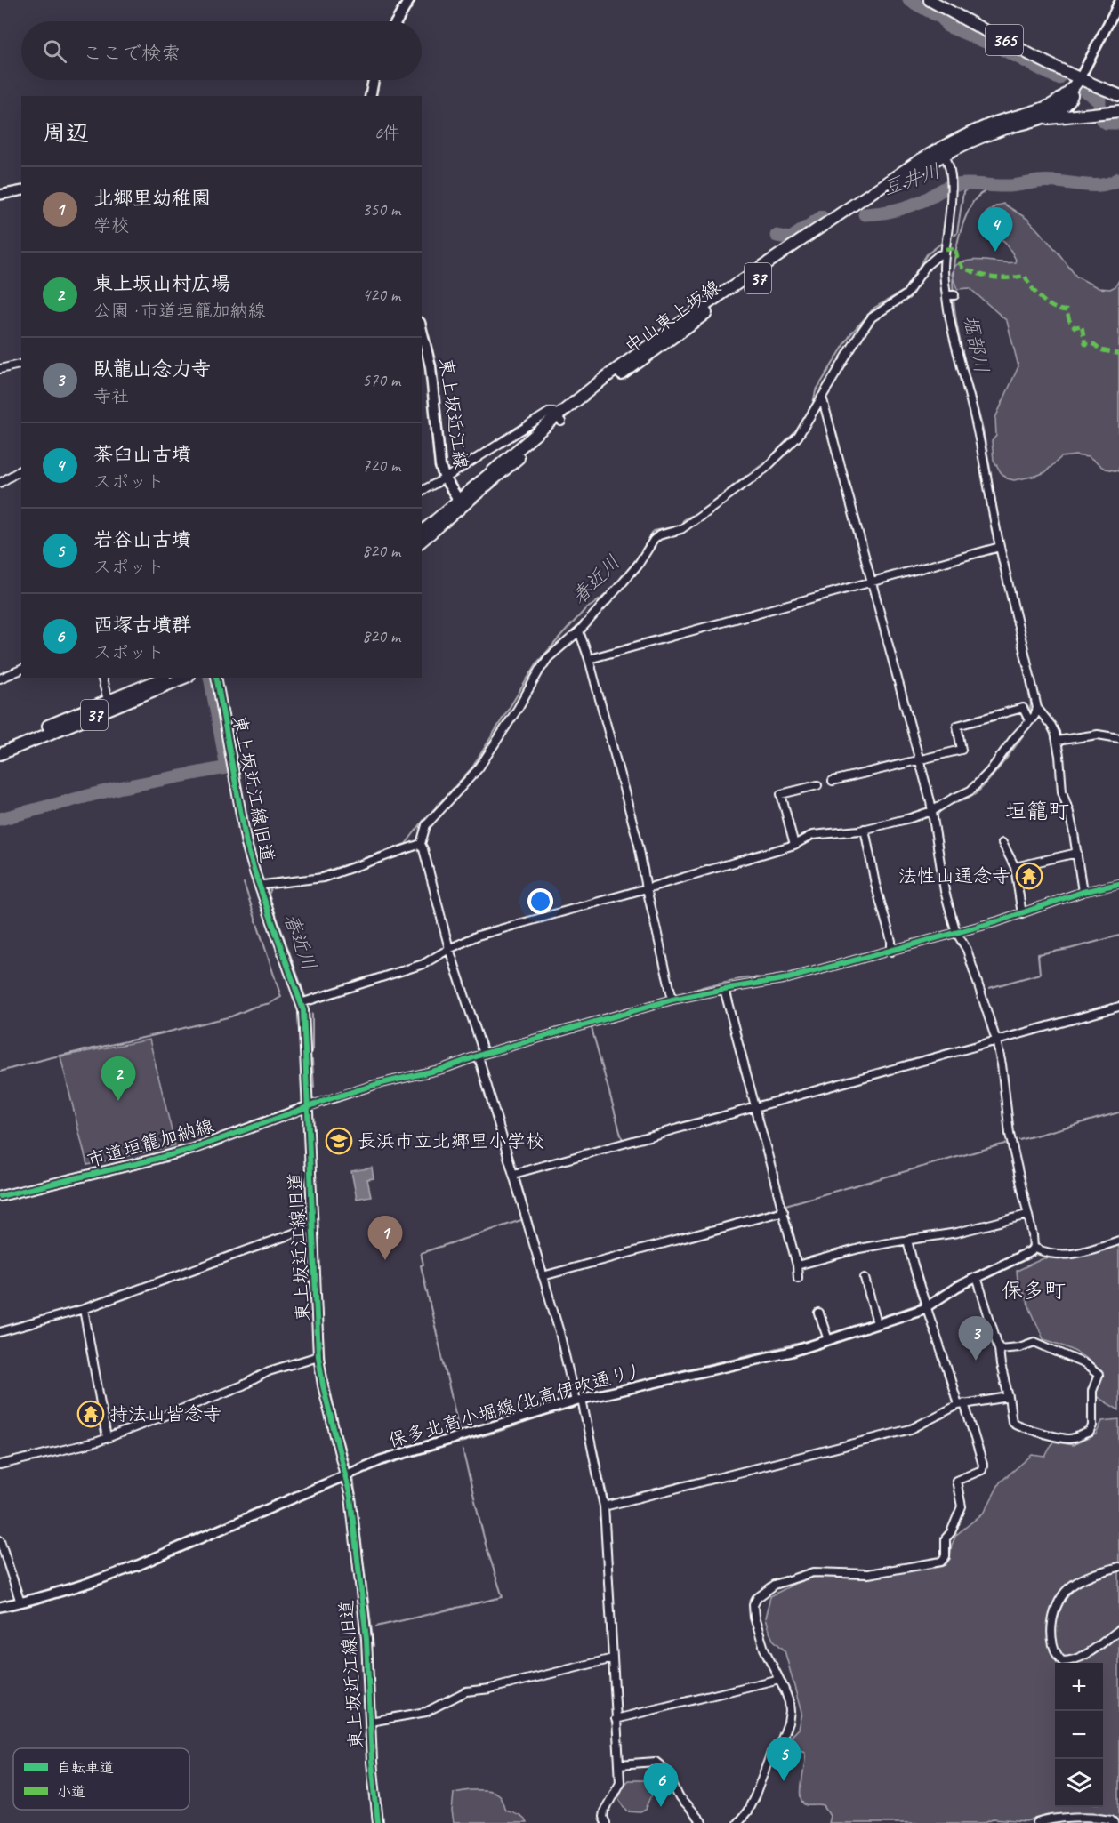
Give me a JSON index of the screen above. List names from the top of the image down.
{
  "streets": {
    "main road": [
      "365",
      "37",
      "中山東上坂線",
      "東上坂近江線"
    ],
    "street": ["東上坂近江線旧道", "市道垣籠加納線", "保多北高小堀線(北高伊吹通り)"]
  },
  "crossings": [
    ["365", "中山東上坂線"],
    ["中山東上坂線", "東上坂近江線"],
    ["東上坂近江線旧道", "市道垣籠加納線"],
    ["東上坂近江線旧道", "保多北高小堀線(北高伊吹通り)"]
  ],
  "districts": ["垣籠町", "保多町"],
  "water": ["豆井川", "堀部川", "春近川"],
  "places": {
    "temple": ["法性山通念寺", "持法山皆念寺"],
    "school or university": ["長浜市立北郷里小学校"]
  },
  "legend": ["自転車道", "小道"],
  "page": {
    "search": "ここで検索",
    "heading": ["周辺", "6件"],
    "list": [
      {
        "mark": "1",
        "name": "北郷里幼稚園",
        "note": "学校",
        "value": "350 m"
      },
      {
        "mark": "2",
        "name": "東上坂山村広場",
        "note": "公園 · 市道垣籠加納線",
        "value": "420 m"
      },
      {
        "mark": "3",
        "name": "臥龍山念力寺",
        "note": "寺社",
        "value": "570 m"
      },
      {
        "mark": "4",
        "name": "茶臼山古墳",
        "note": "スポット",
        "value": "720 m"
      },
      {
        "mark": "5",
        "name": "岩谷山古墳",
        "note": "スポット",
        "value": "820 m"
      },
      {
        "mark": "6",
        "name": "西塚古墳群",
        "note": "スポット",
        "value": "820 m"
      }
    ],
    "pins": [
      "4",
      "2",
      "1",
      "3",
      "5",
      "6"
    ],
    "map_buttons": ["+", "−"]
  }
}
